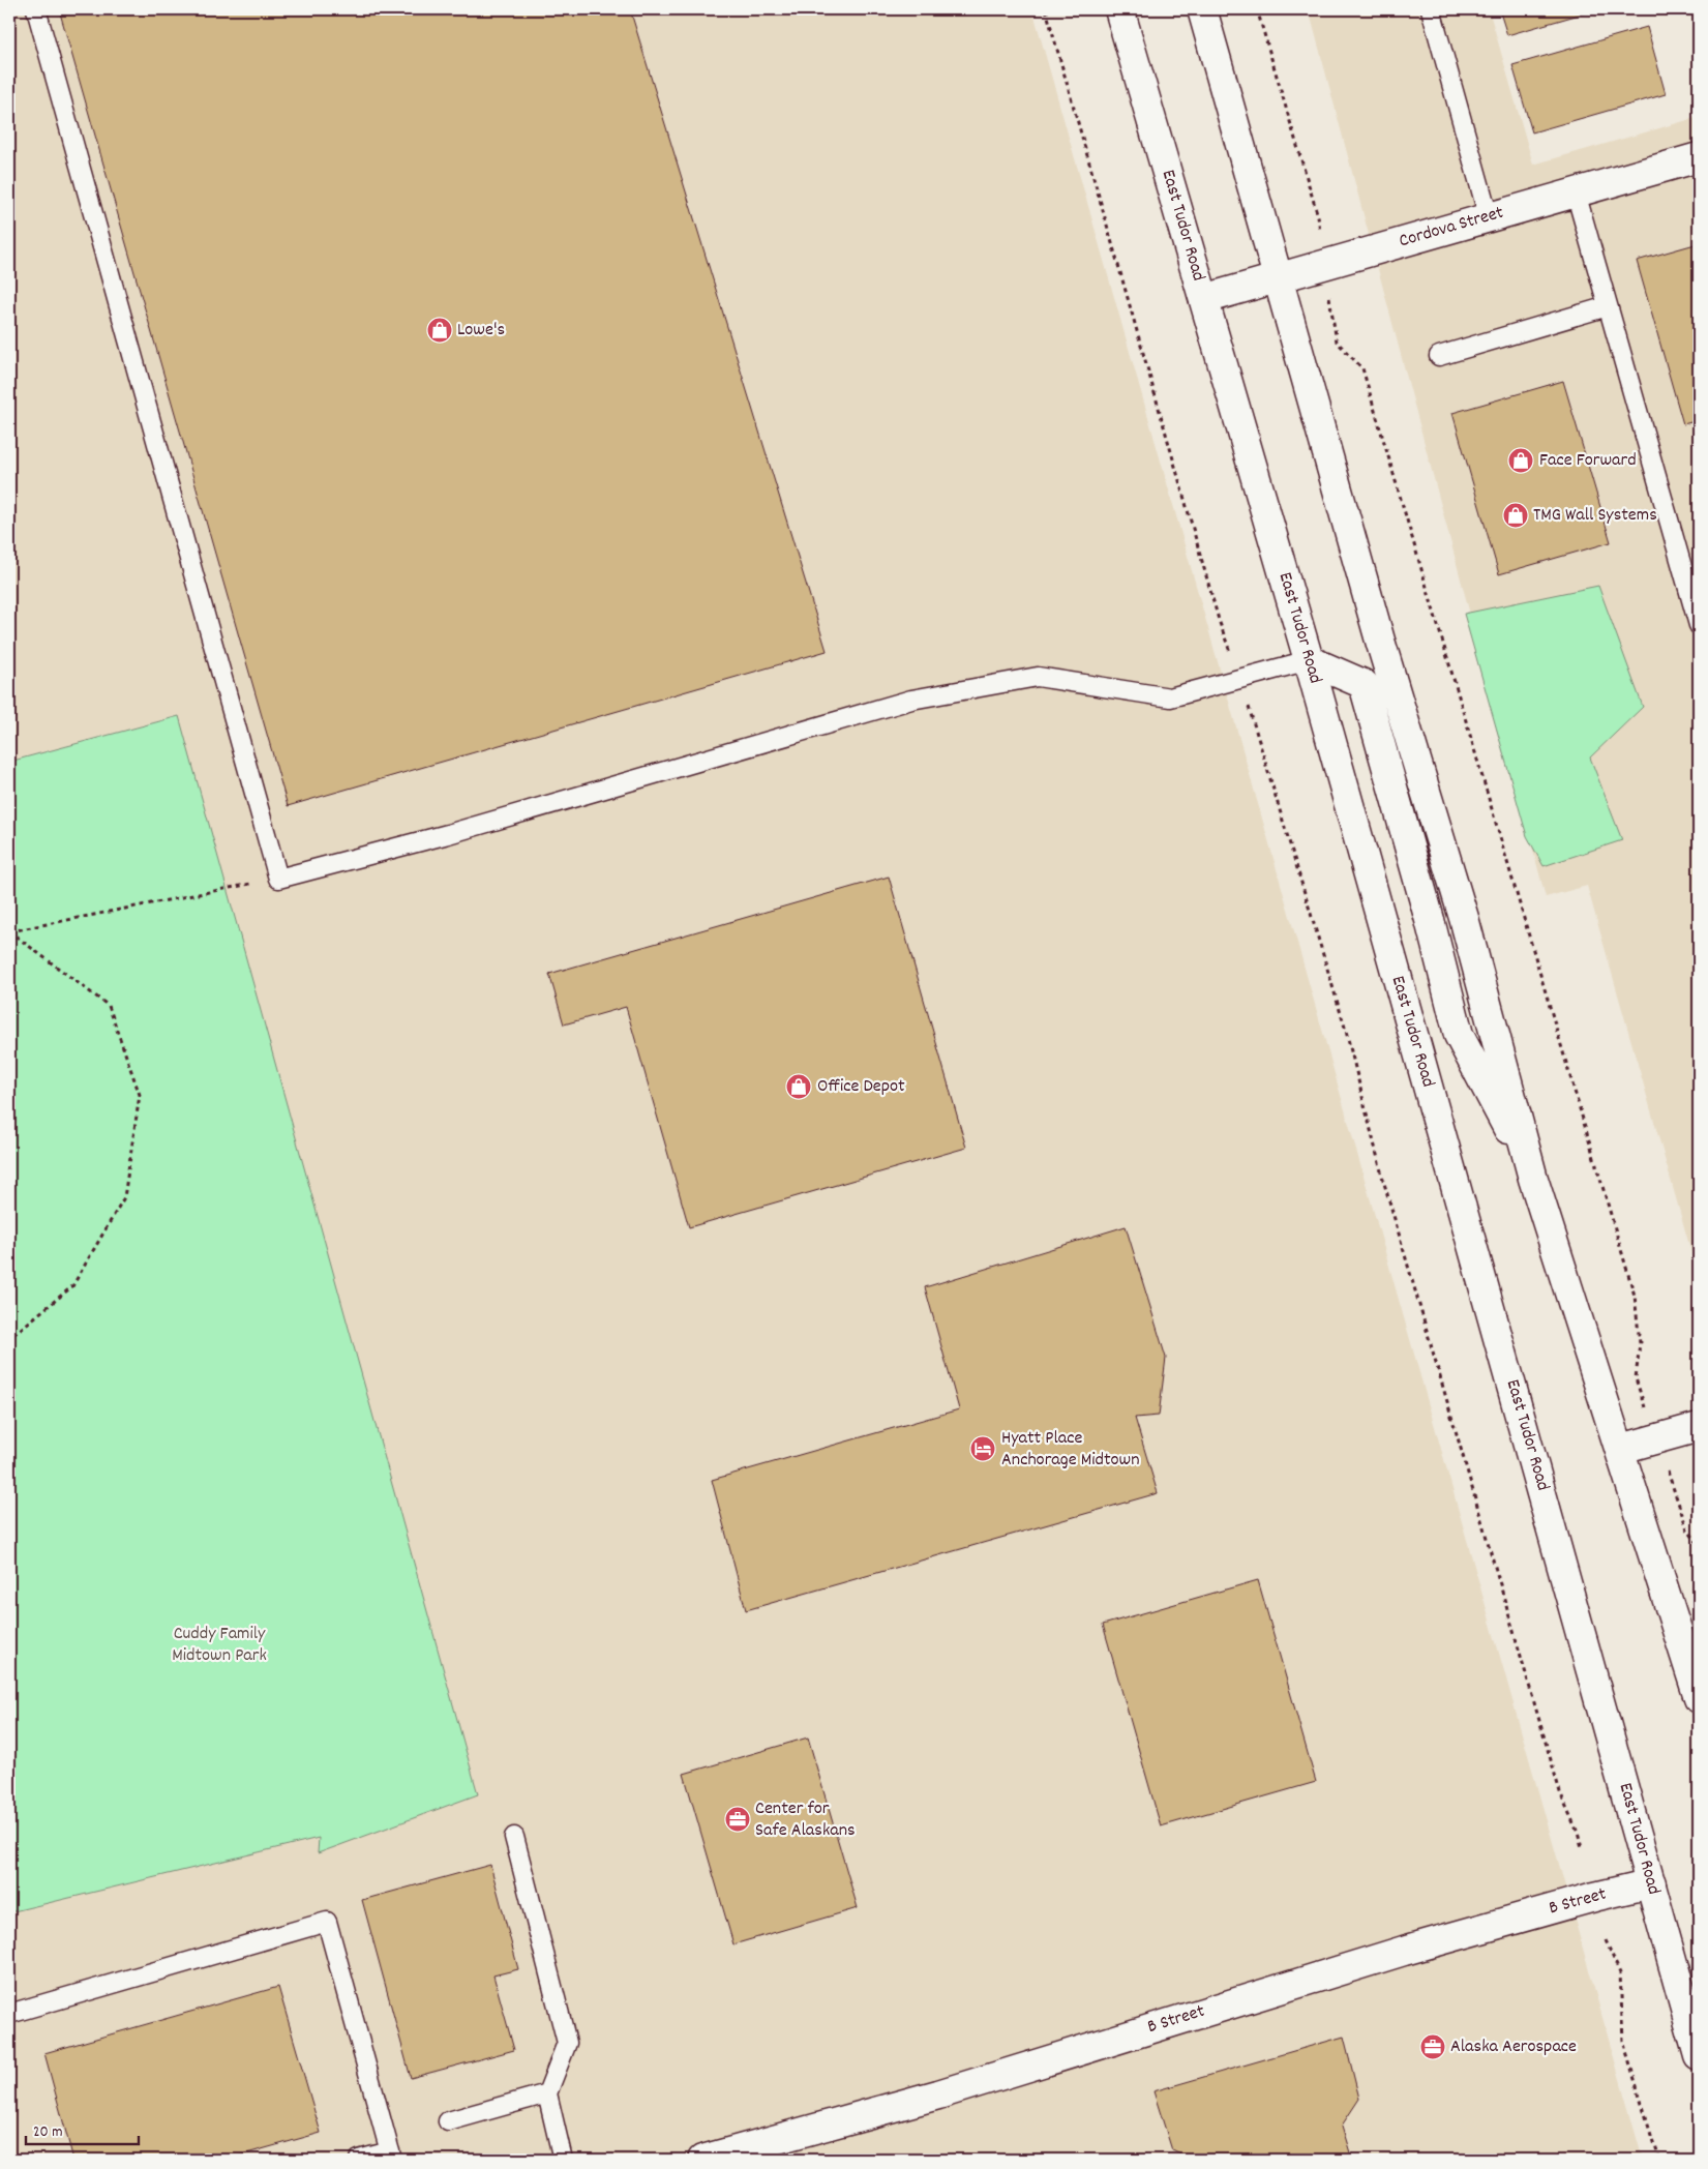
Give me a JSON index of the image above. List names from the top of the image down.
{
  "streets": {
    "main road": ["East Tudor Road", "Cordova Street", "B Street"]
  },
  "crossings": [
    ["East Tudor Road", "Cordova Street"],
    ["East Tudor Road", "B Street"]
  ],
  "parks": ["Cuddy Family Midtown Park"],
  "places": {
    "shop": [
      "Lowe's",
      "Face Forward",
      "TMG Wall Systems",
      "Office Depot"
    ],
    "hotel": ["Hyatt Place Anchorage Midtown"],
    "office": ["Center for Safe Alaskans", "Alaska Aerospace"]
  },
  "scale_bar": "20 m"
}
